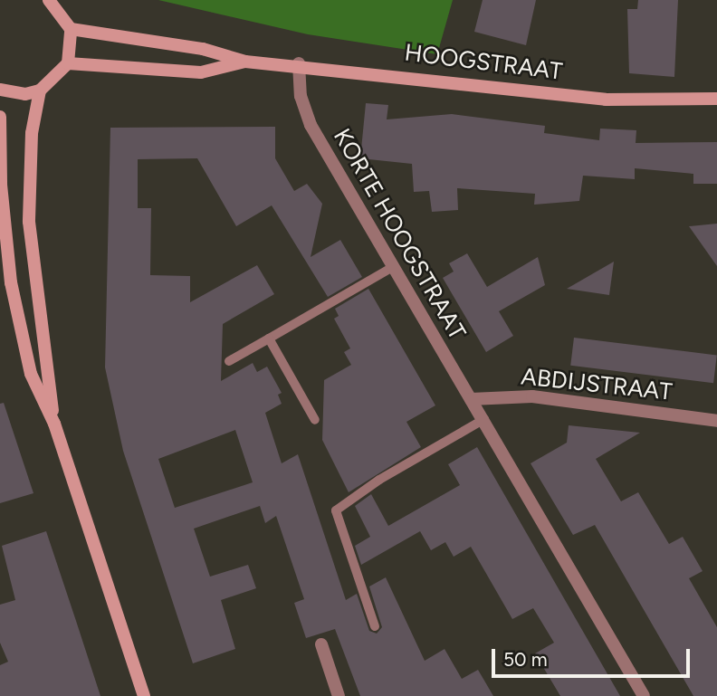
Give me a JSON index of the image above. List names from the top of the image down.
{
  "streets": {
    "main road": ["HOOGSTRAAT"],
    "street": ["KORTE HOOGSTRAAT", "ABDIJSTRAAT"]
  },
  "crossings": [
    ["HOOGSTRAAT", "KORTE HOOGSTRAAT"],
    ["KORTE HOOGSTRAAT", "ABDIJSTRAAT"]
  ],
  "scale_bar": "50 m"
}
